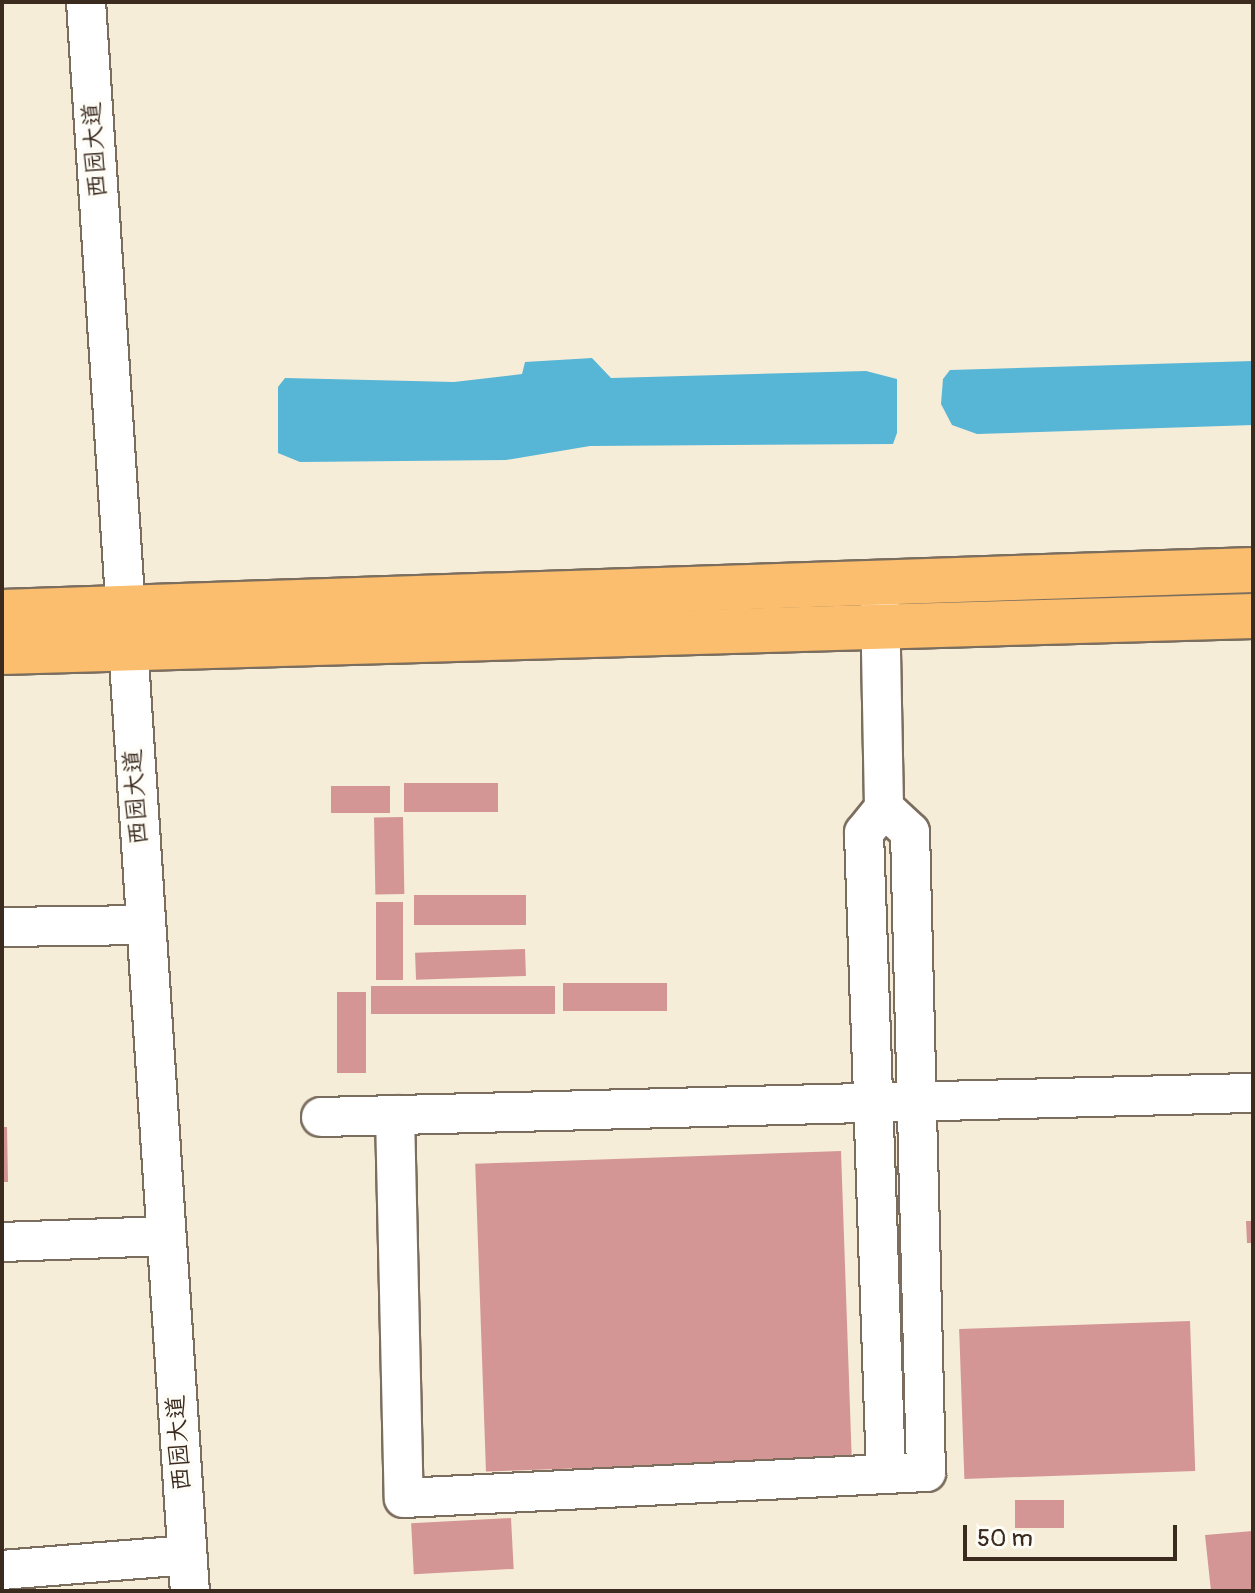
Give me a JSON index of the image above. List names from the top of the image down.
{
  "streets": {
    "street": ["西园大道"]
  },
  "scale_bar": "50 m"
}
